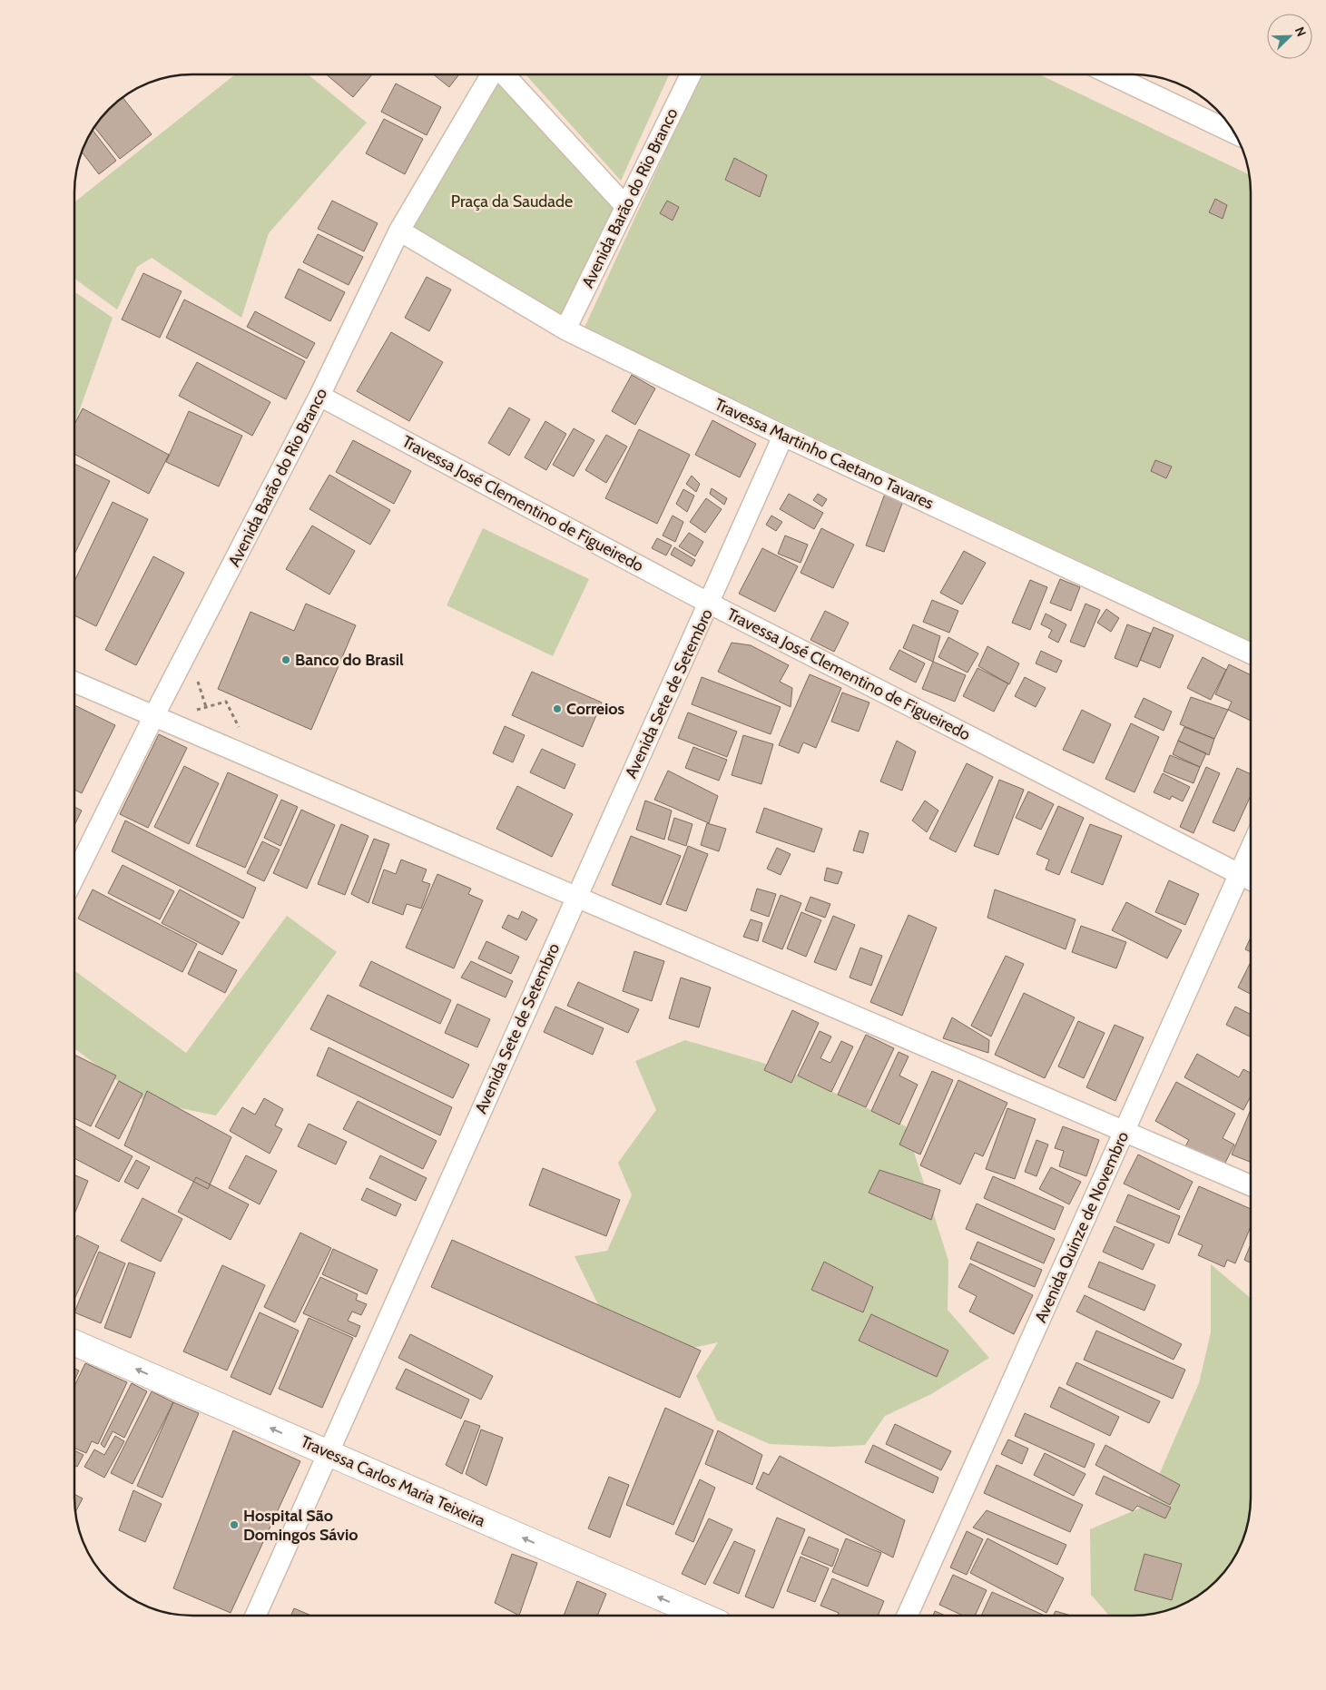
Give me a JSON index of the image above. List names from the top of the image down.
{
  "streets": {
    "street": [
      "Avenida Barão do Rio Branco",
      "Travessa Martinho Caetano Tavares",
      "Travessa José Clementino de Figueiredo",
      "Avenida Sete de Setembro",
      "Avenida Quinze de Novembro",
      "Travessa Carlos Maria Teixeira"
    ]
  },
  "crossings": [
    ["Avenida Barão do Rio Branco", "Travessa Martinho Caetano Tavares"],
    ["Avenida Barão do Rio Branco", "Travessa José Clementino de Figueiredo"],
    ["Travessa Martinho Caetano Tavares", "Avenida Sete de Setembro"],
    ["Travessa José Clementino de Figueiredo", "Avenida Sete de Setembro"],
    ["Travessa José Clementino de Figueiredo", "Avenida Quinze de Novembro"],
    ["Avenida Sete de Setembro", "Travessa Carlos Maria Teixeira"]
  ],
  "one_way": ["Travessa Carlos Maria Teixeira"],
  "parks": ["Praça da Saudade"],
  "places": ["Banco do Brasil", "Correios", "Hospital São Domingos Sávio"],
  "north": "top right"
}
